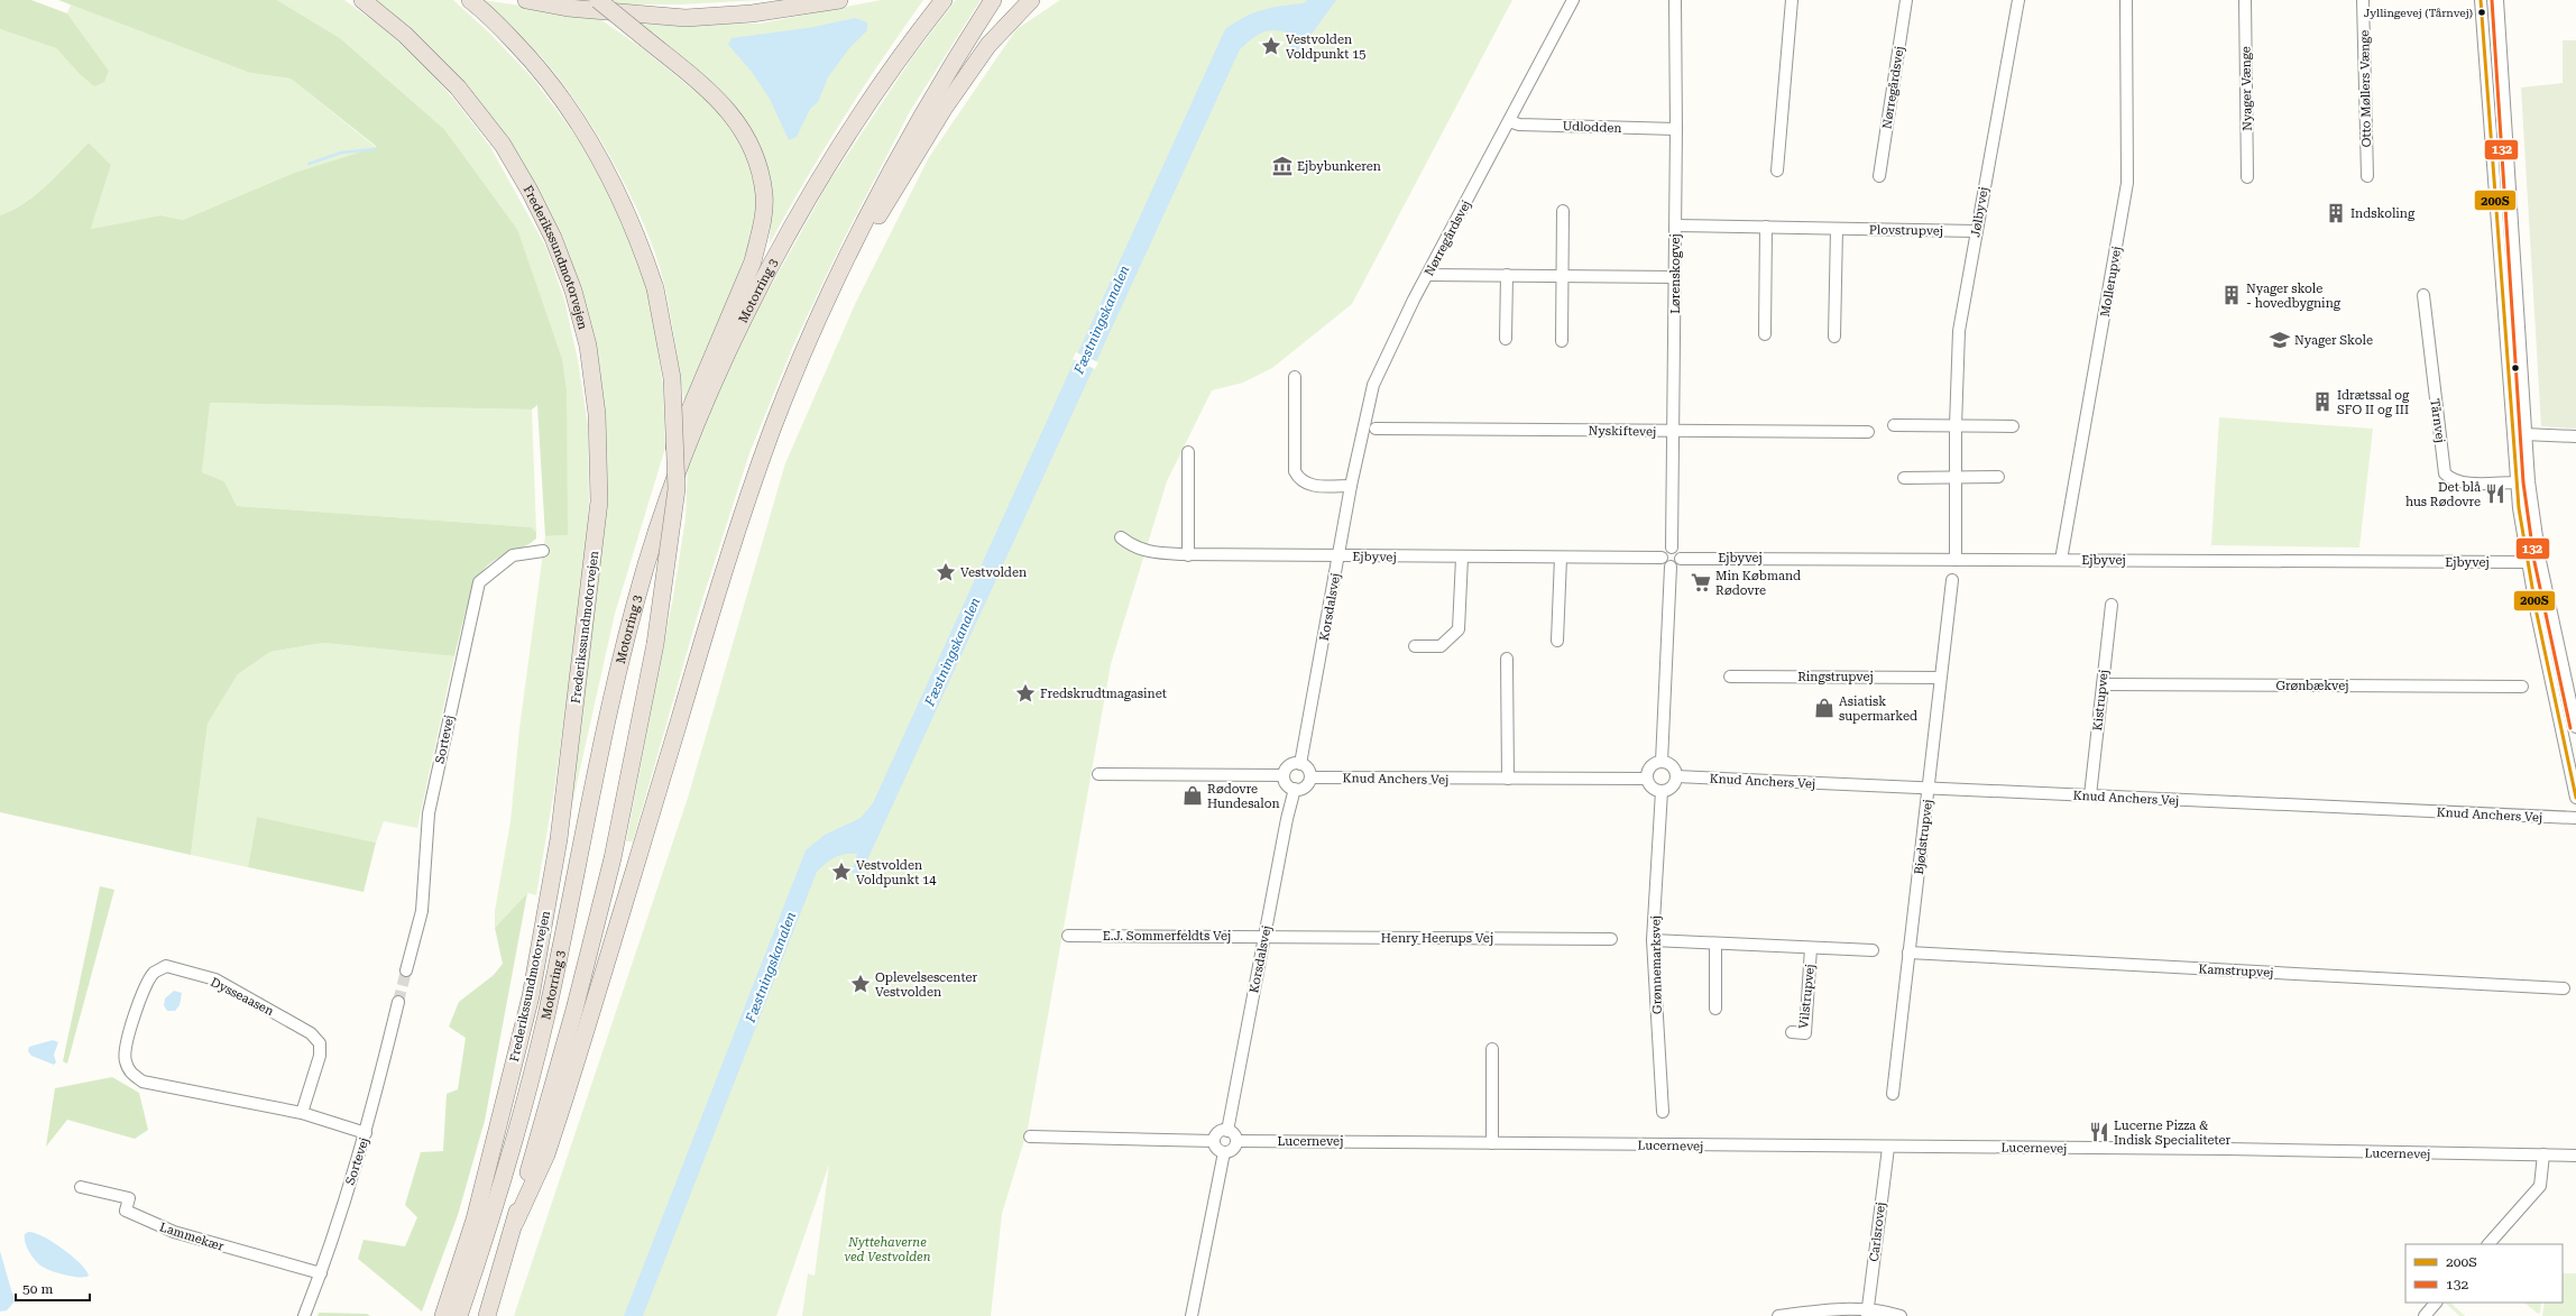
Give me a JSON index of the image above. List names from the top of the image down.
{
  "streets": {
    "highway": ["Frederikssundmotorvejen", "Motorring 3"],
    "street": [
      "Nørregårdsvej",
      "Nyager Vænge",
      "Otto Møllers Vænge",
      "Udlodden",
      "Jølbyvej",
      "Plovstrupvej",
      "Lørenskogvej",
      "Mollerupvej",
      "Tårnvej",
      "Nyskiftevej",
      "Ejbyvej",
      "Korsdalsvej",
      "Ringstrupvej",
      "Grønbækvej",
      "Kistrupvej",
      "Sortevej",
      "Knud Anchers Vej",
      "Bjødstrupvej",
      "E.J. Sommerfeldts Vej",
      "Henry Heerups Vej",
      "Grønnemarksvej",
      "Kamstrupvej",
      "Dysseaasen",
      "Vilstrupvej",
      "Lucernevej",
      "Carlsrovej",
      "Lammekær"
    ]
  },
  "crossings": [
    ["Nørregårdsvej", "Udlodden"],
    ["Nørregårdsvej", "Ejbyvej"],
    ["Nørregårdsvej", "Korsdalsvej"],
    ["Udlodden", "Lørenskogvej"],
    ["Jølbyvej", "Plovstrupvej"],
    ["Jølbyvej", "Ejbyvej"],
    ["Plovstrupvej", "Lørenskogvej"],
    ["Lørenskogvej", "Nyskiftevej"],
    ["Lørenskogvej", "Ejbyvej"],
    ["Mollerupvej", "Ejbyvej"],
    ["Ejbyvej", "Korsdalsvej"],
    ["Korsdalsvej", "Knud Anchers Vej"],
    ["Korsdalsvej", "E.J. Sommerfeldts Vej"],
    ["Korsdalsvej", "Henry Heerups Vej"],
    ["Korsdalsvej", "Lucernevej"],
    ["Ringstrupvej", "Bjødstrupvej"],
    ["Grønbækvej", "Kistrupvej"],
    ["Kistrupvej", "Knud Anchers Vej"],
    ["Sortevej", "Dysseaasen"],
    ["Sortevej", "Lammekær"],
    ["Knud Anchers Vej", "Bjødstrupvej"],
    ["Knud Anchers Vej", "Grønnemarksvej"],
    ["Bjødstrupvej", "Kamstrupvej"],
    ["E.J. Sommerfeldts Vej", "Henry Heerups Vej"],
    ["Grønnemarksvej", "Vilstrupvej"],
    ["Lucernevej", "Carlsrovej"]
  ],
  "water": ["Fæstningskanalen"],
  "parks": ["Nyttehaverne ved Vestvolden"],
  "places": {
    "other": ["Jyllingevej (Tårnvej)"],
    "place": [
      "Vestvolden Voldpunkt 15",
      "Vestvolden",
      "Fredskrudtmagasinet",
      "Vestvolden Voldpunkt 14",
      "Oplevelsescenter Vestvolden"
    ],
    "museum": ["Ejbybunkeren"],
    "building": ["Indskoling", "Nyager skole - hovedbygning", "Idrætssal og SFO II og III"],
    "school or university": ["Nyager Skole"],
    "restaurant": ["Det blå hus Rødovre", "Lucerne Pizza & Indisk Specialiteter"],
    "supermarket": ["Min Købmand Rødovre"],
    "shop": ["Asiatisk supermarked", "Rødovre Hundesalon"]
  },
  "lines": ["transit line 200S", "transit line 132"],
  "legend": ["200S", "132"],
  "scale_bar": "50 m"
}
